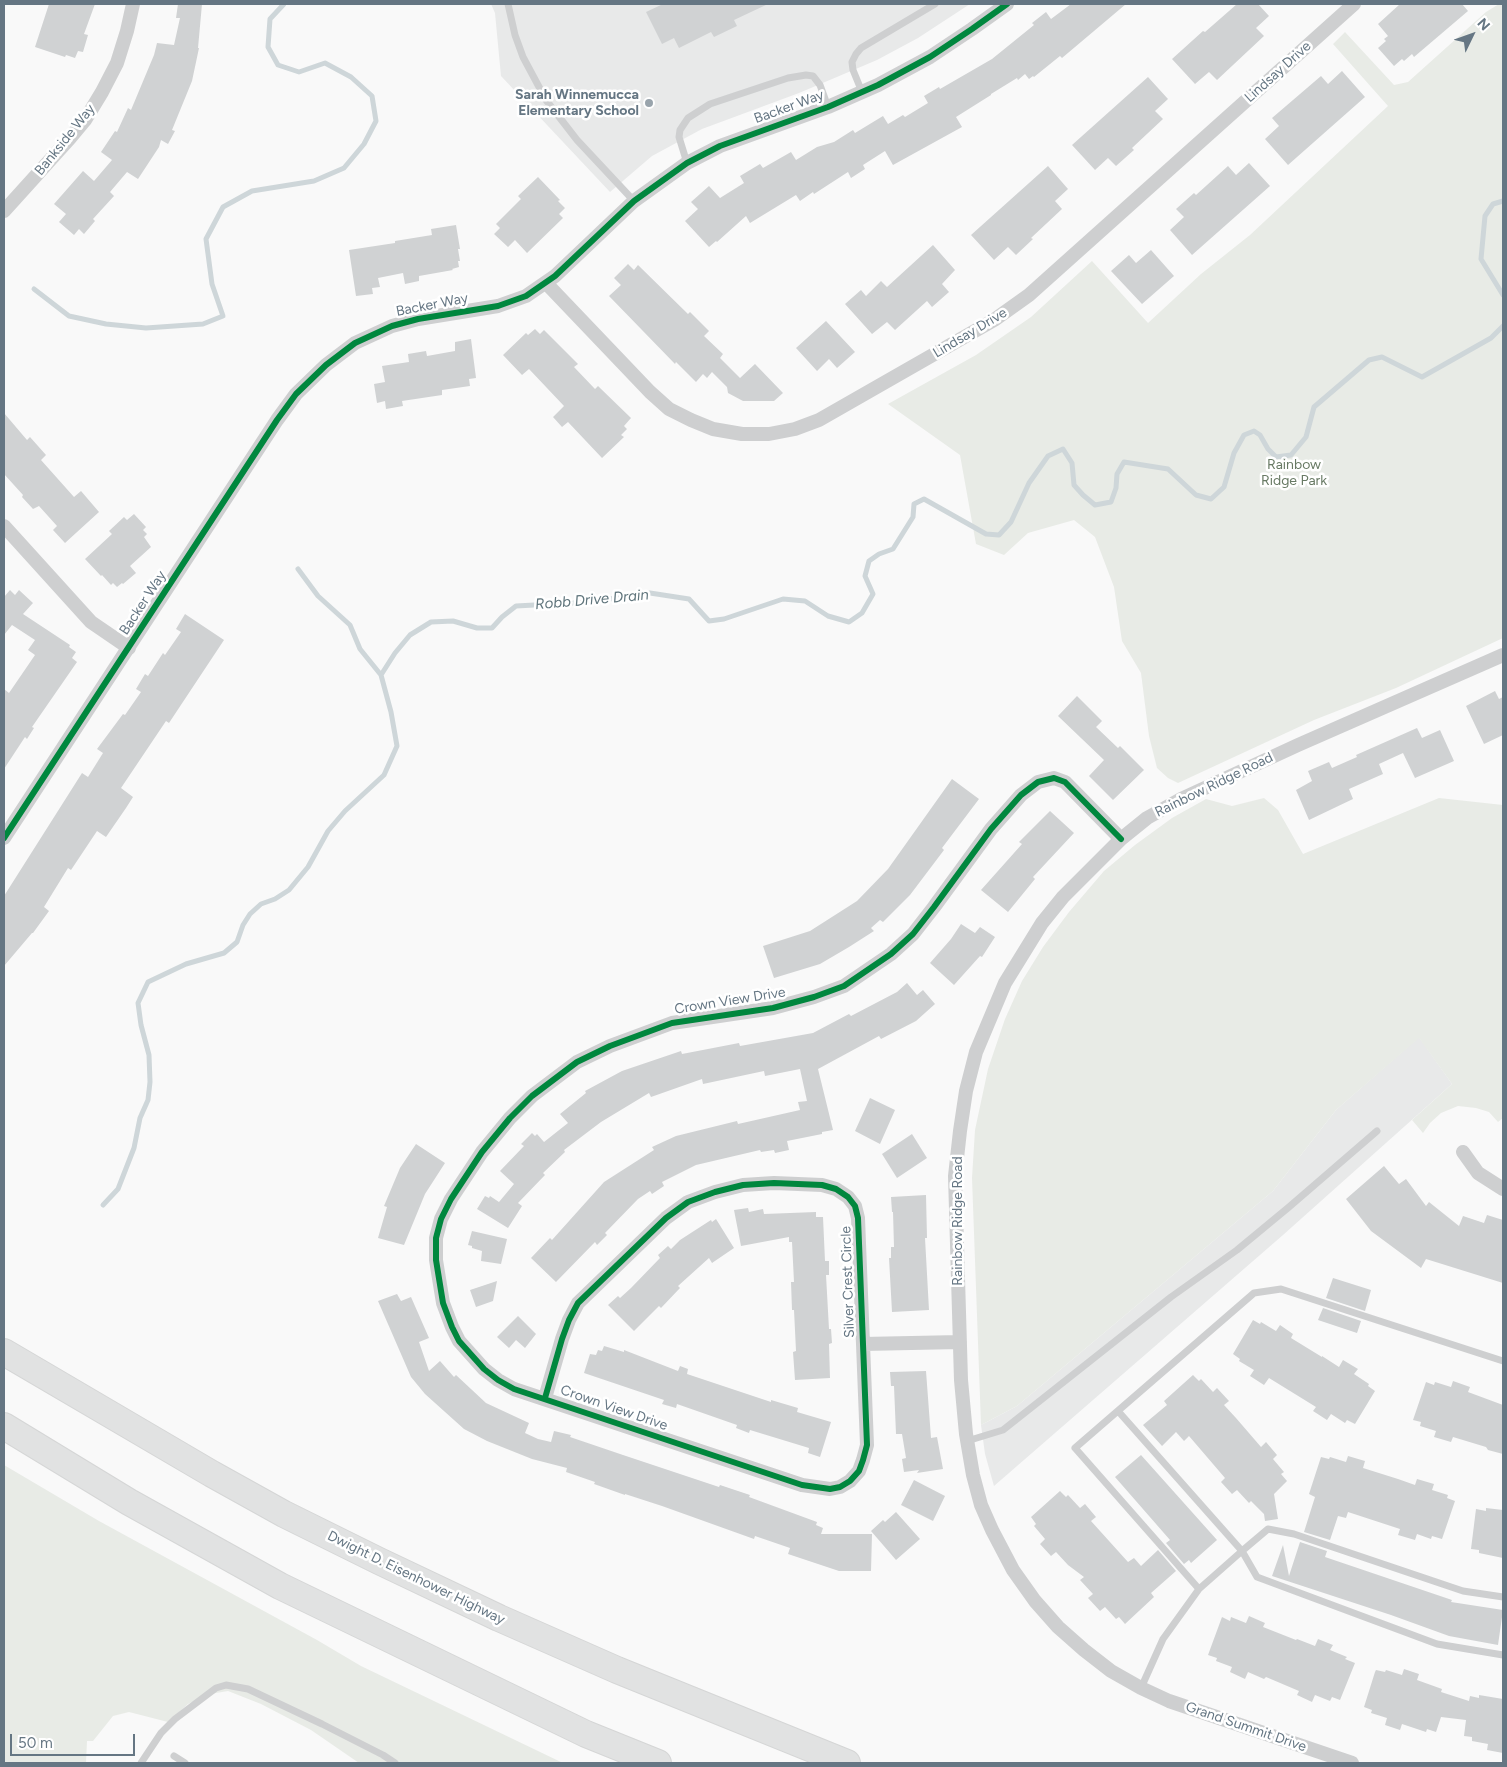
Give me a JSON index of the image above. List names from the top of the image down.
{
  "streets": {
    "highway": ["Dwight D. Eisenhower Highway"],
    "street": [
      "Lindsay Drive",
      "Backer Way",
      "Bankside Way",
      "Rainbow Ridge Road",
      "Crown View Drive",
      "Silver Crest Circle",
      "Grand Summit Drive"
    ]
  },
  "crossings": [
    ["Lindsay Drive", "Backer Way"],
    ["Rainbow Ridge Road", "Crown View Drive"],
    ["Rainbow Ridge Road", "Grand Summit Drive"],
    ["Crown View Drive", "Silver Crest Circle"]
  ],
  "water": ["Robb Drive Drain"],
  "parks": ["Rainbow Ridge Park"],
  "places": ["Sarah Winnemucca Elementary School"],
  "scale_bar": "50 m",
  "north": "top right"
}
